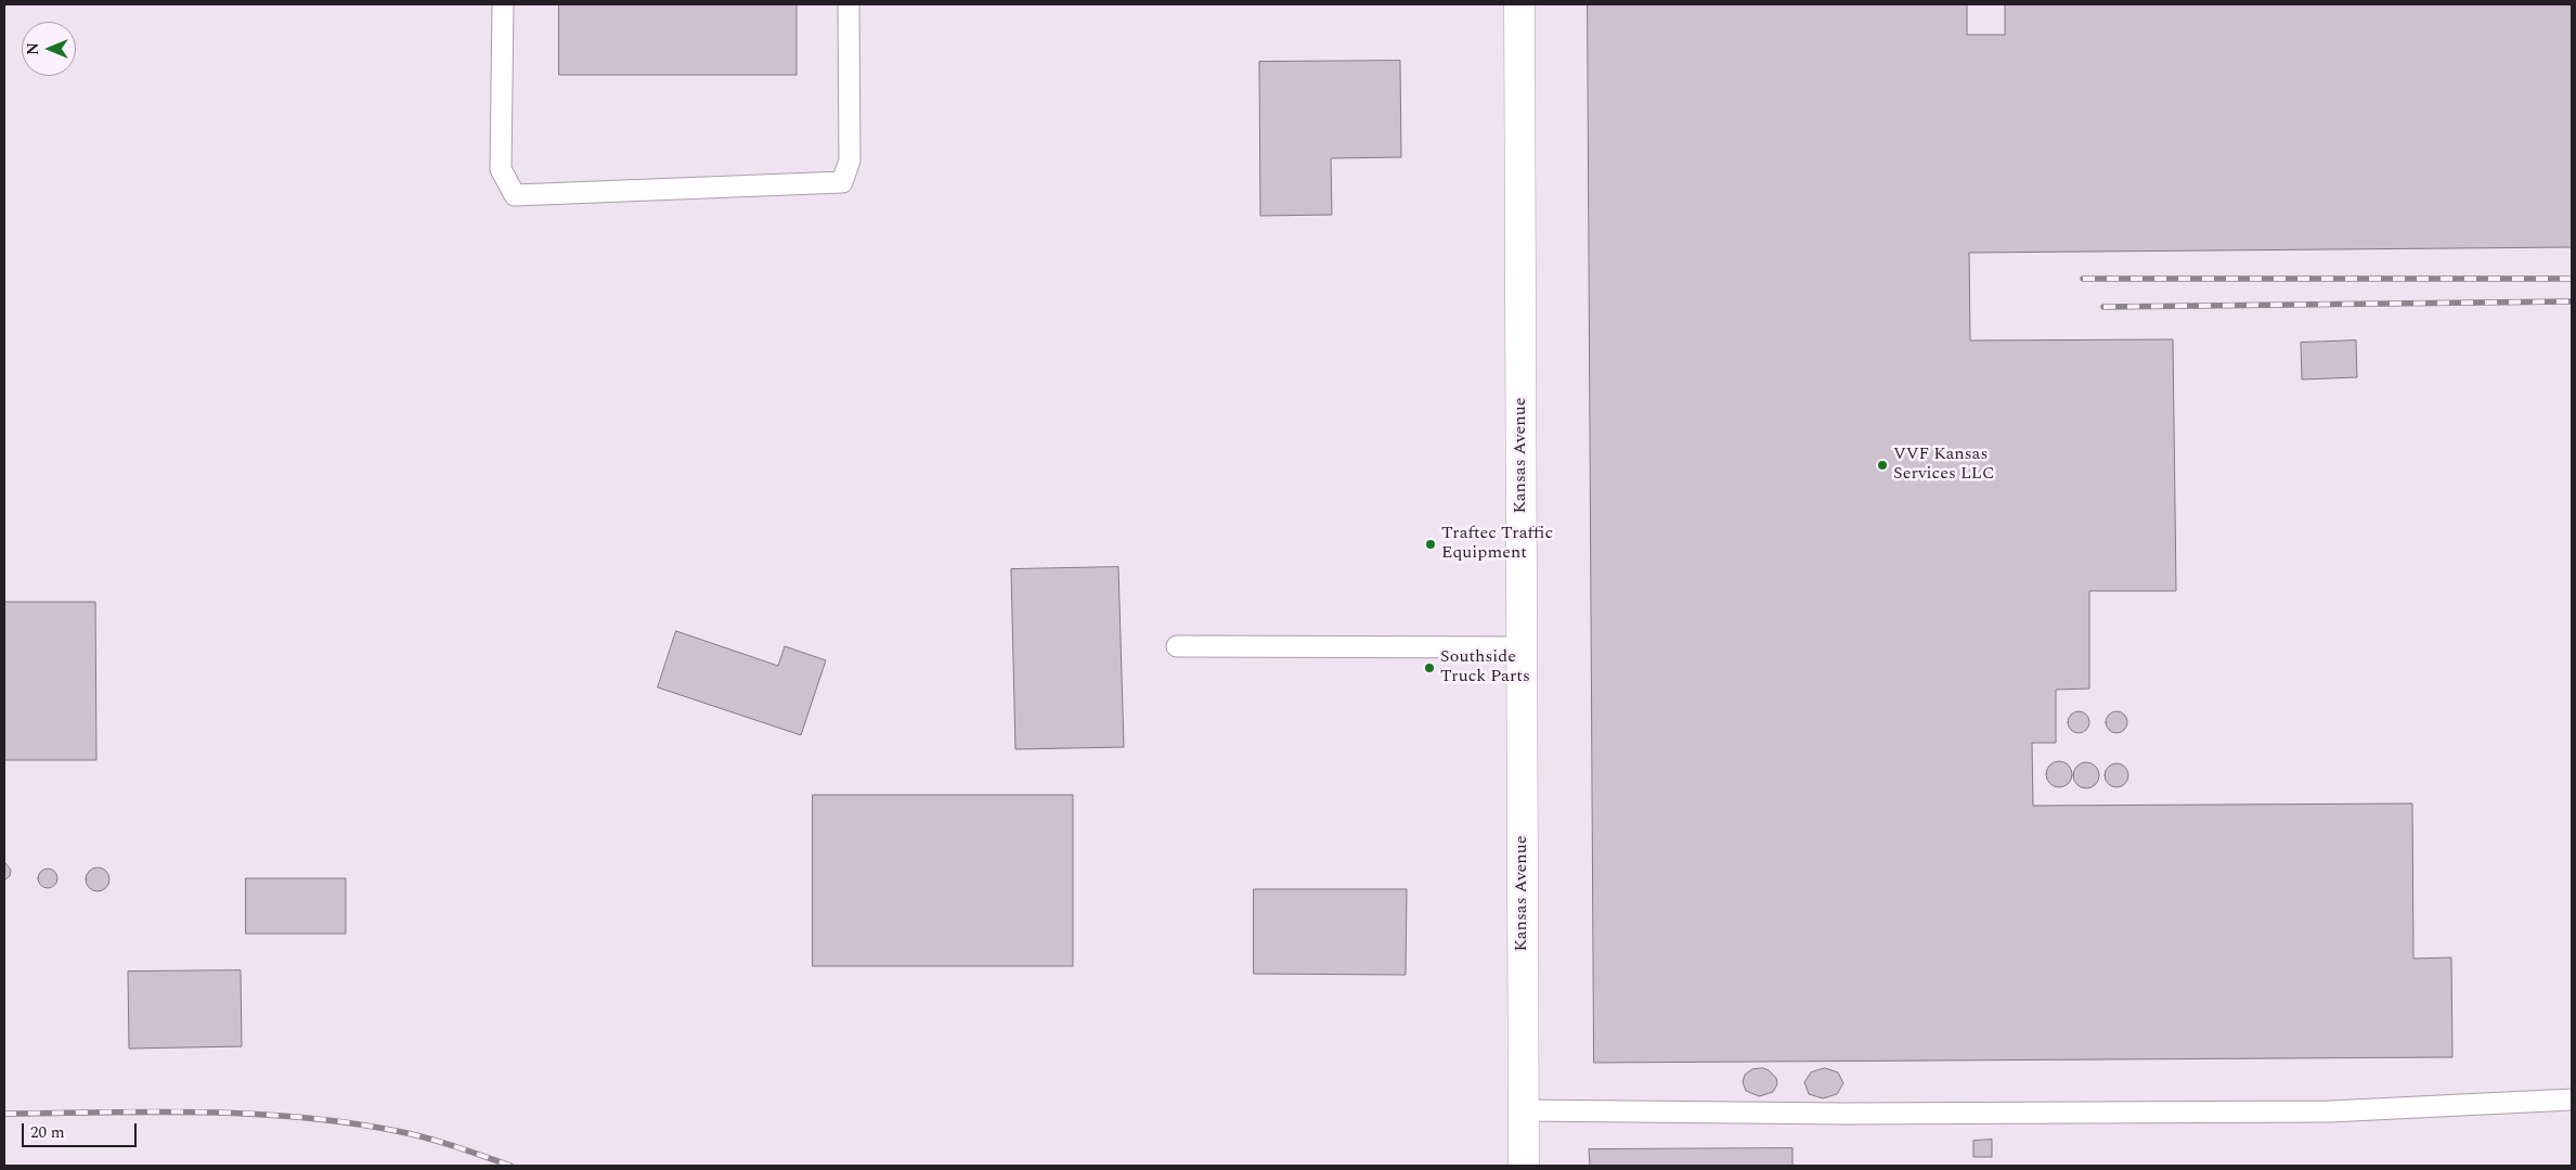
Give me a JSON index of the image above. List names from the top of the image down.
{
  "streets": {
    "main road": ["Kansas Avenue"]
  },
  "places": ["VVF Kansas Services LLC", "Traftec Traffic Equipment", "Southside Truck Parts"],
  "scale_bar": "20 m",
  "north": "left"
}
